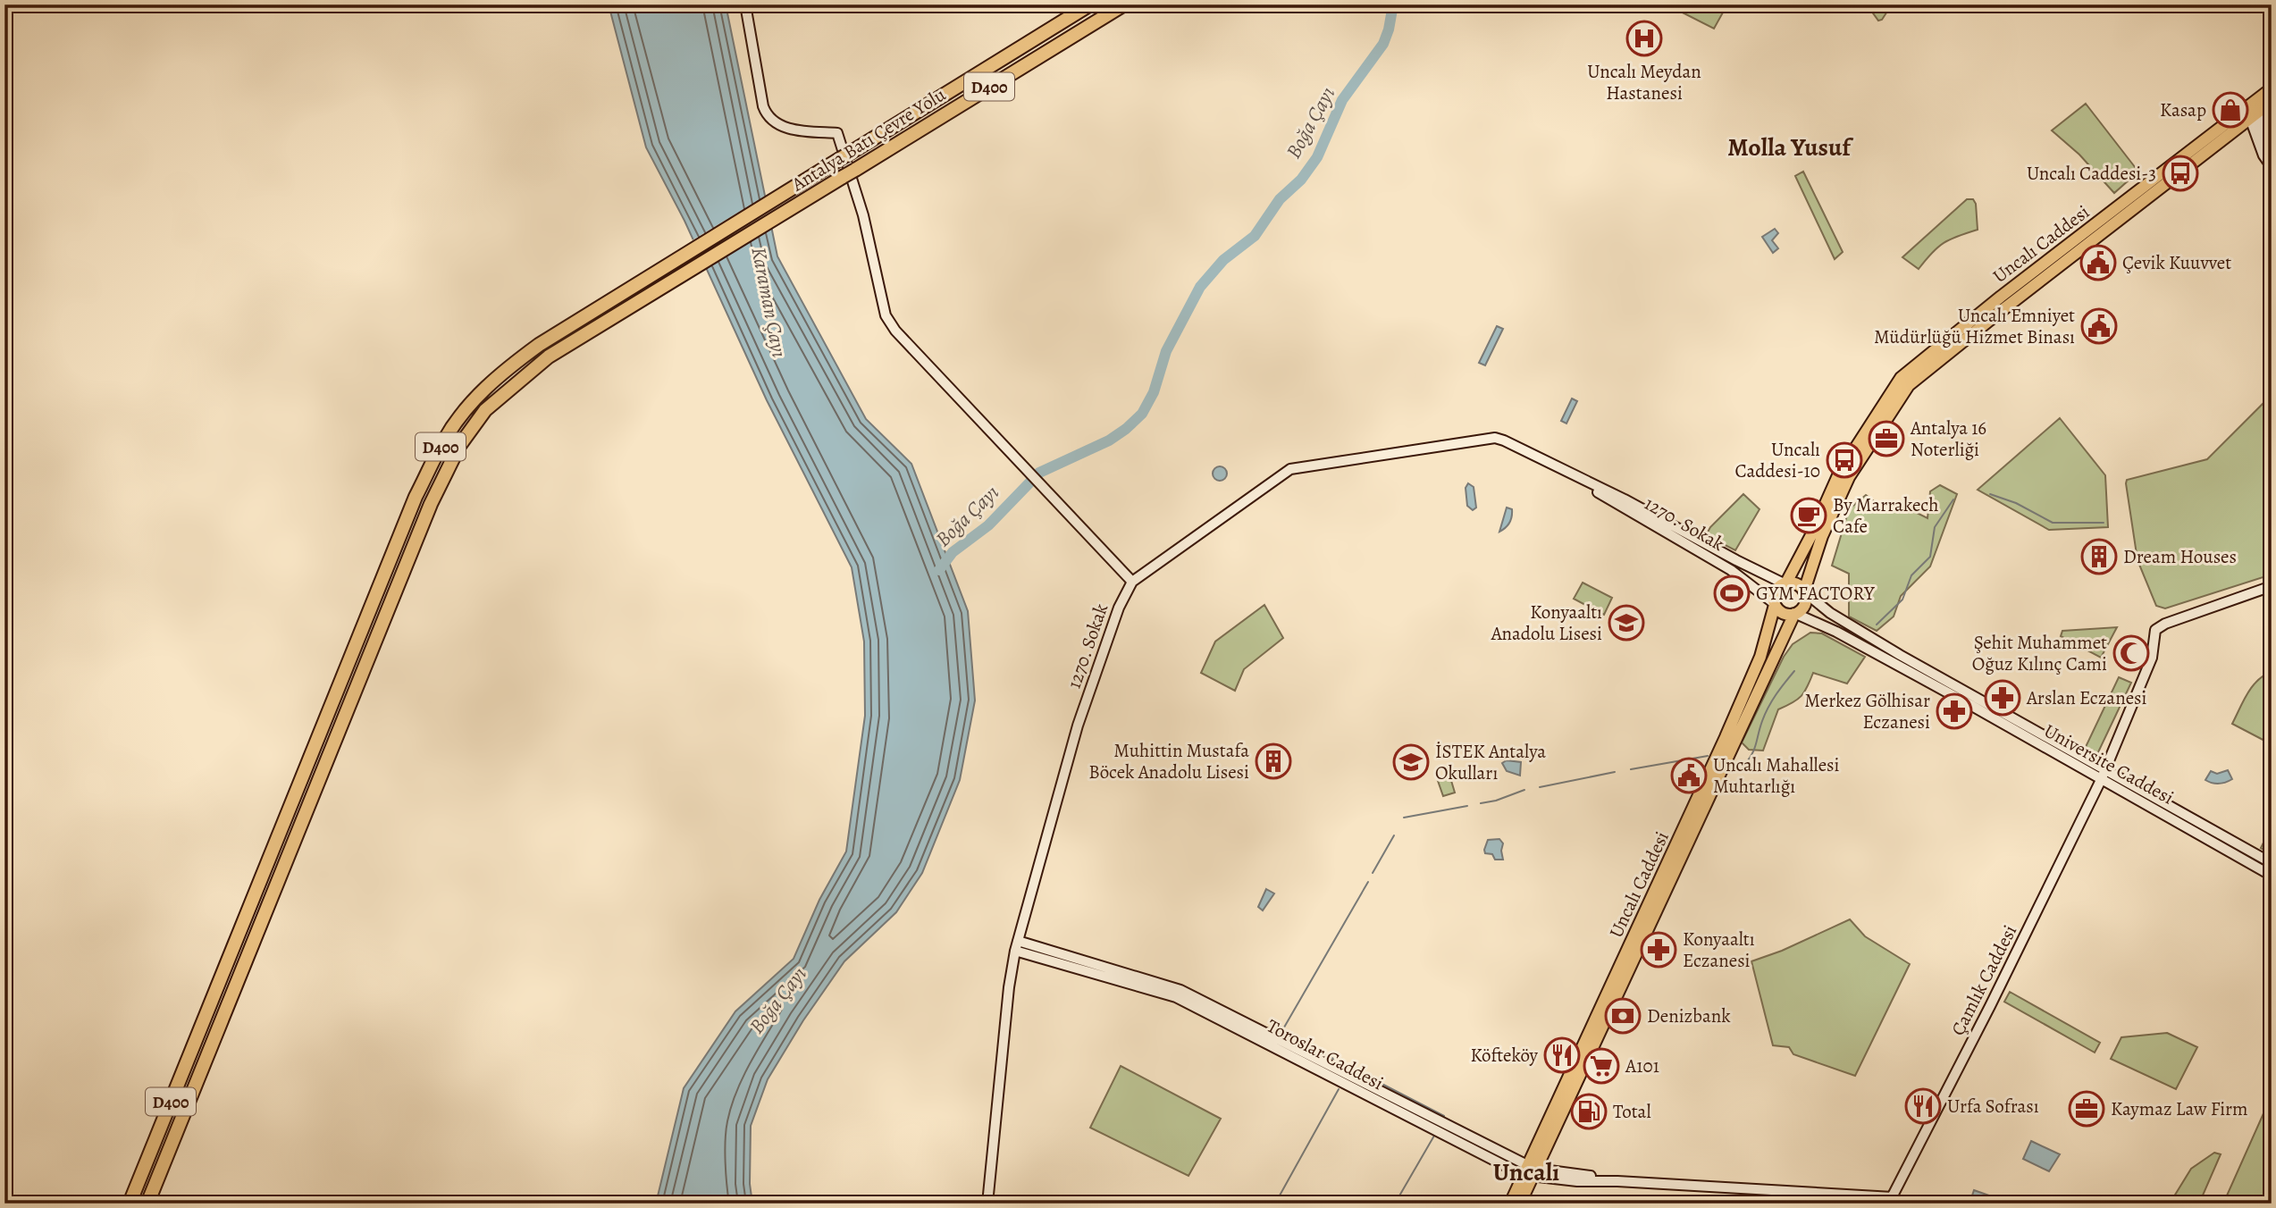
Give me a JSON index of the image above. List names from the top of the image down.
{
  "streets": {
    "highway": ["D400", "Antalya Batı Çevre Yolu"],
    "main road": ["Uncalı Caddesi"],
    "street": [
      "1270. Sokak",
      "Universite Caddesi",
      "Çamlık Caddesi",
      "Toroslar Caddesi"
    ]
  },
  "crossings": [
    ["Uncalı Caddesi", "1270. Sokak"],
    ["Uncalı Caddesi", "Universite Caddesi"],
    ["Uncalı Caddesi", "Toroslar Caddesi"],
    ["1270. Sokak", "Universite Caddesi"],
    ["1270. Sokak", "Toroslar Caddesi"],
    ["Universite Caddesi", "Çamlık Caddesi"],
    ["Çamlık Caddesi", "Toroslar Caddesi"]
  ],
  "districts": ["Molla Yusuf", "Uncalı"],
  "water": ["Boğa Çayı", "Karaman Çayı"],
  "places": {
    "hospital": ["Uncalı Meydan Hastanesi"],
    "shop": ["Kasap"],
    "bus stop": ["Uncalı Caddesi-3", "Uncalı Caddesi-10"],
    "public building": ["Çevik Kuuvvet", "Uncalı Emniyet Müdürlüğü Hizmet Binası", "Uncalı Mahallesi Muhtarlığı"],
    "office": ["Antalya 16 Noterliği", "Kaymaz Law Firm"],
    "cafe": ["By Marrakech Cafe"],
    "building": ["Dream Houses", "Muhittin Mustafa Böcek Anadolu Lisesi"],
    "sports": ["GYM FACTORY"],
    "school or university": ["Konyaaltı Anadolu Lisesi", "İSTEK Antalya Okulları"],
    "mosque": ["Şehit Muhammet Oğuz Kılınç Cami"],
    "pharmacy": ["Arslan Eczanesi", "Merkez Gölhisar Eczanesi", "Konyaaltı Eczanesi"],
    "bank": ["Denizbank"],
    "restaurant": ["Köfteköy", "Urfa Sofrası"],
    "supermarket": ["A101"],
    "fuel station": ["Total"]
  }
}
